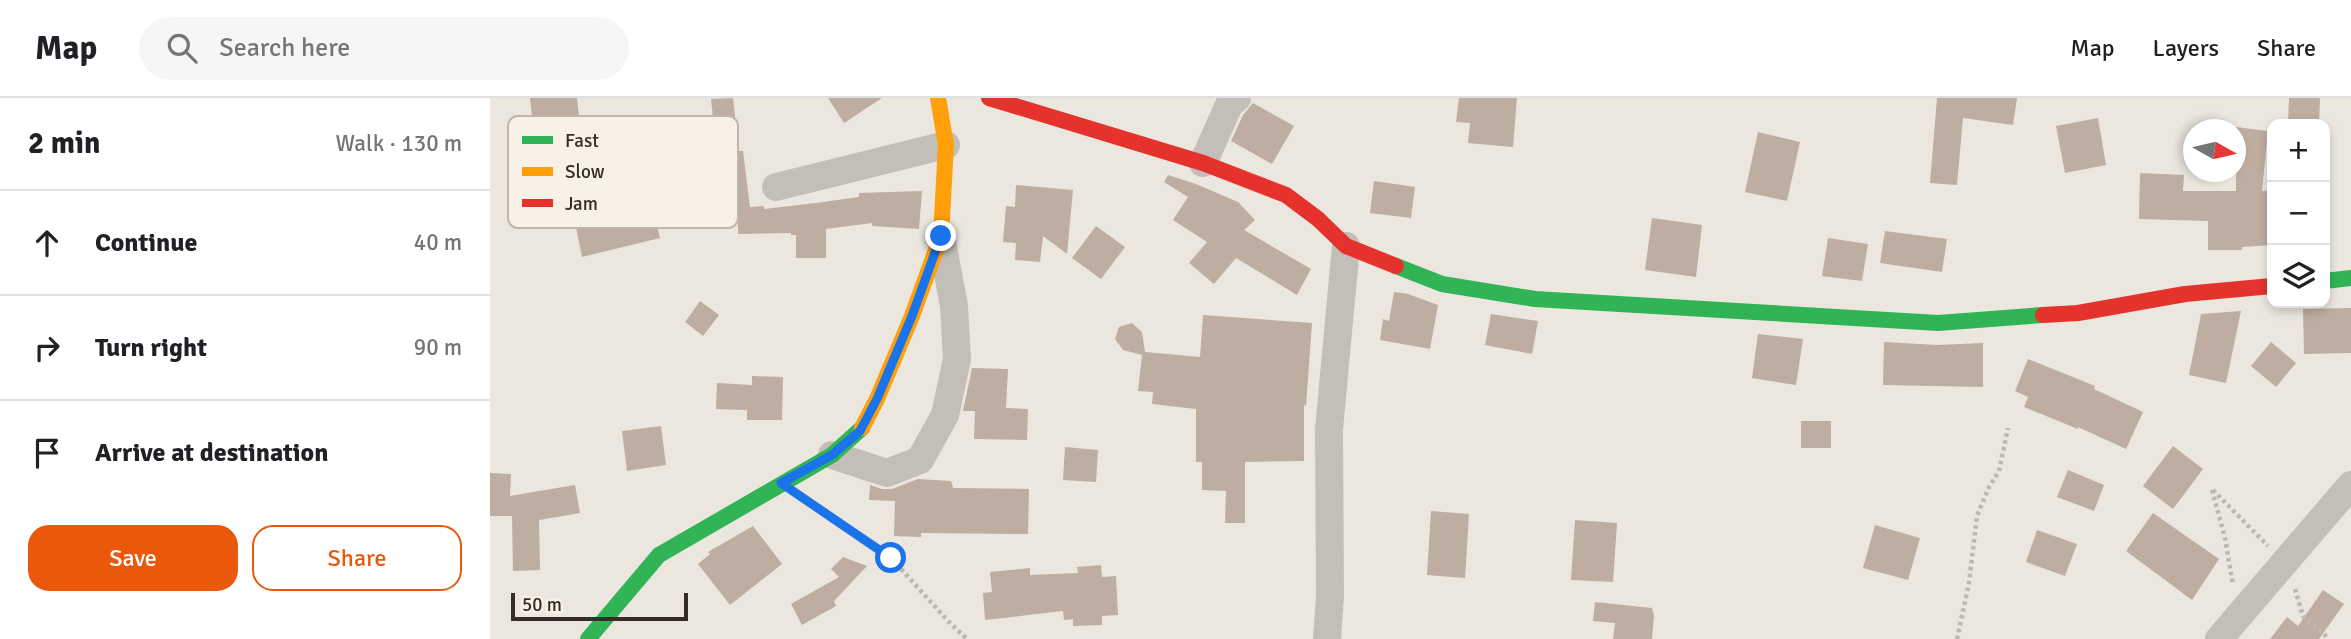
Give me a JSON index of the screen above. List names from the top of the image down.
{
  "legend": ["Fast", "Slow", "Jam"],
  "scale_bar": "50 m",
  "north": "right",
  "page": {
    "header": "Map",
    "search": "Search here",
    "nav": ["Map", "Layers", "Share"],
    "heading": ["2 min", "Walk · 130 m"],
    "map_buttons": ["+", "−"],
    "list": [
      ["Continue", "40 m"],
      ["Turn right", "90 m"],
      "Arrive at destination"
    ],
    "buttons": ["Save", "Share"],
    "scale": "50 m"
  }
}
